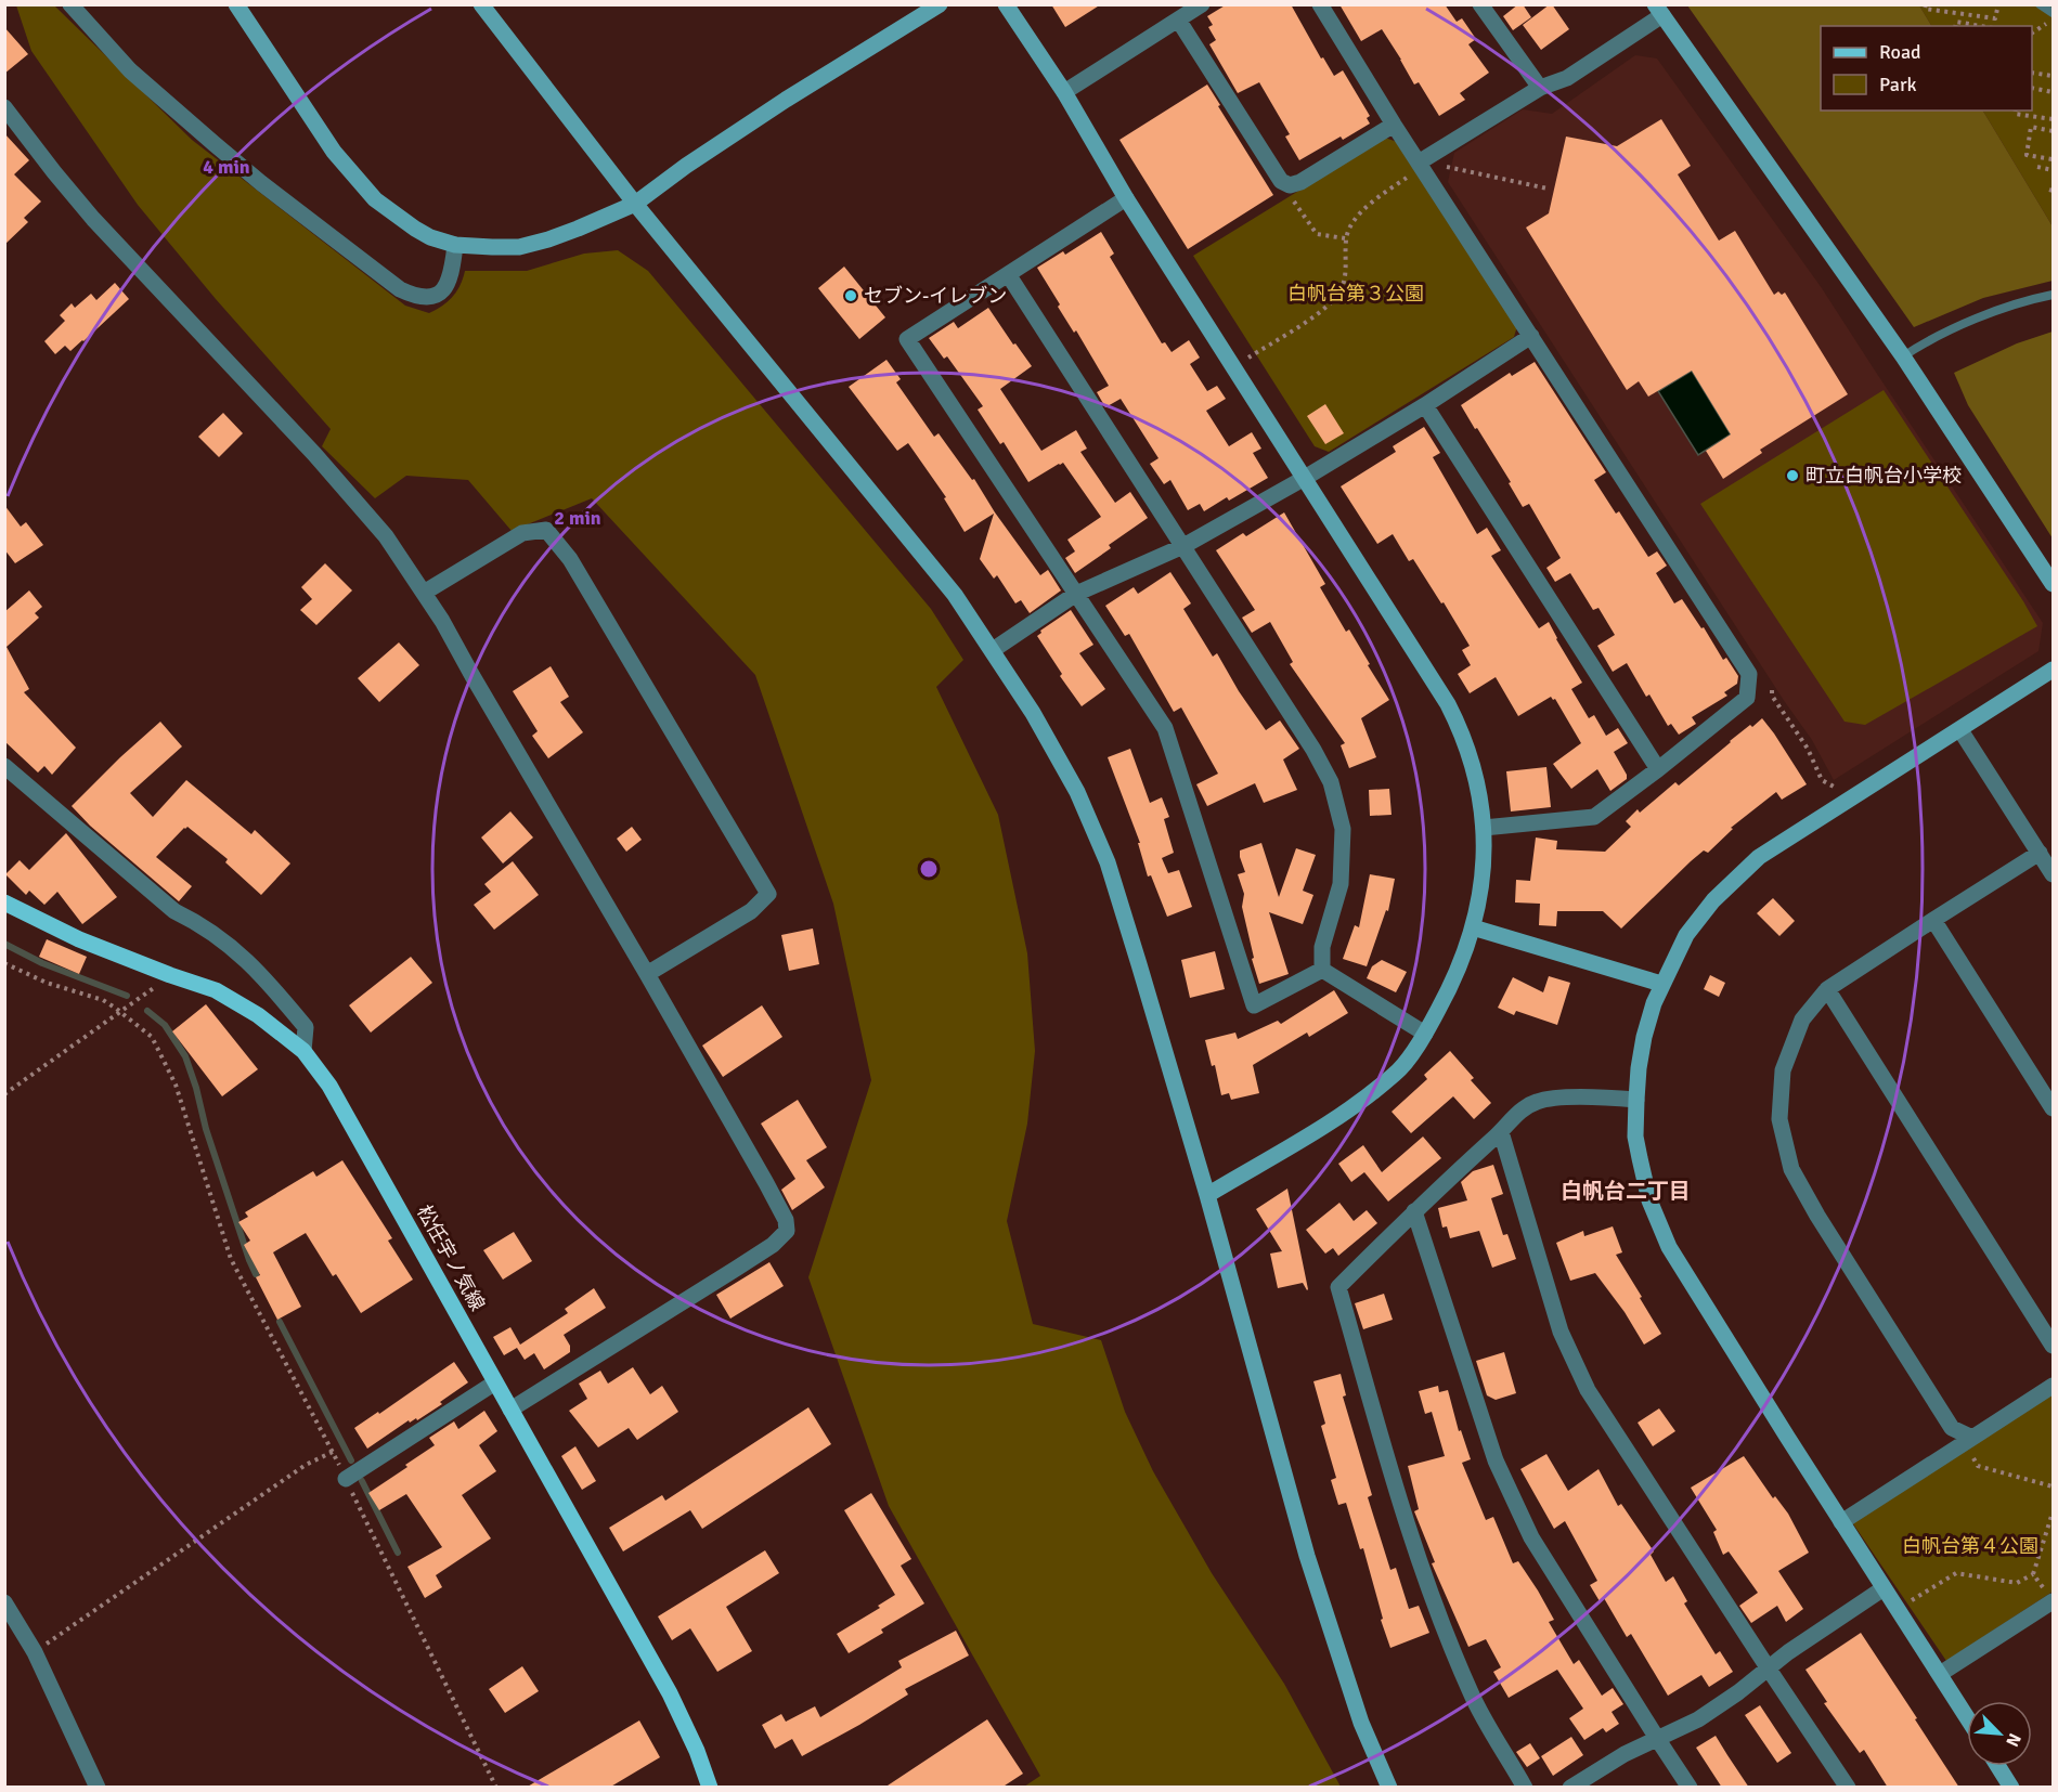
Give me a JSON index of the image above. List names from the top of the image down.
{
  "streets": {
    "main road": ["松任宇ノ気線"]
  },
  "districts": ["白帆台二丁目"],
  "parks": ["白帆台第３公園", "白帆台第４公園"],
  "places": ["セブン-イレブン", "町立白帆台小学校"],
  "legend": ["Road", "Park"],
  "north": "bottom right",
  "rings": ["4 min", "2 min"]
}
